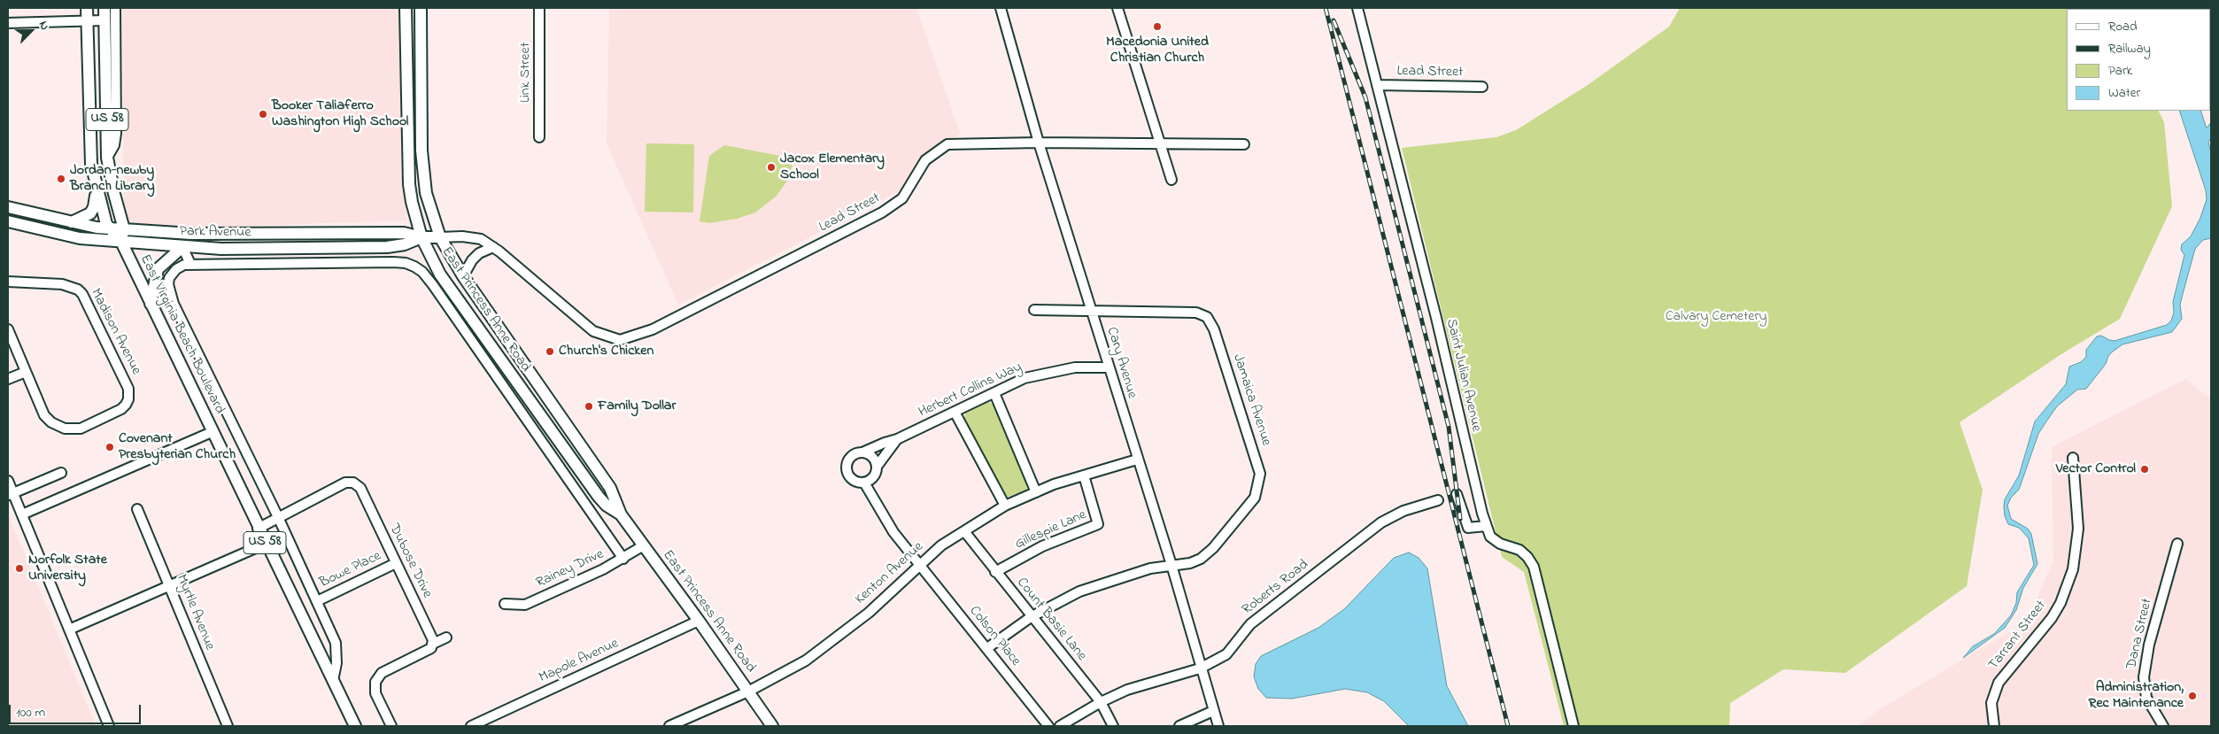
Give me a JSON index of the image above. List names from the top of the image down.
{
  "streets": {
    "main road": [
      "US 58",
      "Park Avenue",
      "East Princess Anne Road",
      "East Virginia Beach Boulevard"
    ],
    "street": [
      "Link Street",
      "Lead Street",
      "Madison Avenue",
      "Cary Avenue",
      "Saint Julian Avenue",
      "Herbert Collins Way",
      "Jamaica Avenue",
      "Gillespie Lane",
      "Dubose Drive",
      "Rainey Drive",
      "Bowe Place",
      "Kenton Avenue",
      "Roberts Road",
      "Myrtle Avenue",
      "Count Basie Lane",
      "Dana Street",
      "Tarrant Street",
      "Colson Place",
      "Mapole Avenue"
    ]
  },
  "crossings": [
    ["Lead Street", "Park Avenue"],
    ["Lead Street", "East Princess Anne Road"],
    ["Lead Street", "Cary Avenue"],
    ["Lead Street", "Saint Julian Avenue"],
    ["US 58", "Park Avenue"],
    ["Park Avenue", "East Princess Anne Road"],
    ["Park Avenue", "East Virginia Beach Boulevard"],
    ["East Princess Anne Road", "Rainey Drive"],
    ["East Princess Anne Road", "Kenton Avenue"],
    ["East Princess Anne Road", "Mapole Avenue"],
    ["East Virginia Beach Boulevard", "Dubose Drive"],
    ["Cary Avenue", "Herbert Collins Way"],
    ["Cary Avenue", "Jamaica Avenue"],
    ["Cary Avenue", "Kenton Avenue"],
    ["Cary Avenue", "Roberts Road"],
    ["Herbert Collins Way", "Kenton Avenue"],
    ["Herbert Collins Way", "Colson Place"],
    ["Jamaica Avenue", "Count Basie Lane"],
    ["Jamaica Avenue", "Colson Place"],
    ["Gillespie Lane", "Kenton Avenue"],
    ["Gillespie Lane", "Count Basie Lane"],
    ["Dubose Drive", "Bowe Place"],
    ["Kenton Avenue", "Count Basie Lane"],
    ["Kenton Avenue", "Colson Place"],
    ["Roberts Road", "Count Basie Lane"]
  ],
  "parks": ["Calvary Cemetery"],
  "places": [
    "Macedonia United Christian Church",
    "Booker Taliaferro Washington High School",
    "Jacox Elementary School",
    "Jordan-newby Branch Library",
    "Church's Chicken",
    "Family Dollar",
    "Covenant Presbyterian Church",
    "Vector Control",
    "Norfolk State University",
    "Administration, Rec Maintenance"
  ],
  "legend": [
    "Road",
    "Railway",
    "Park",
    "Water"
  ],
  "scale_bar": "100 m",
  "north": "top right"
}
